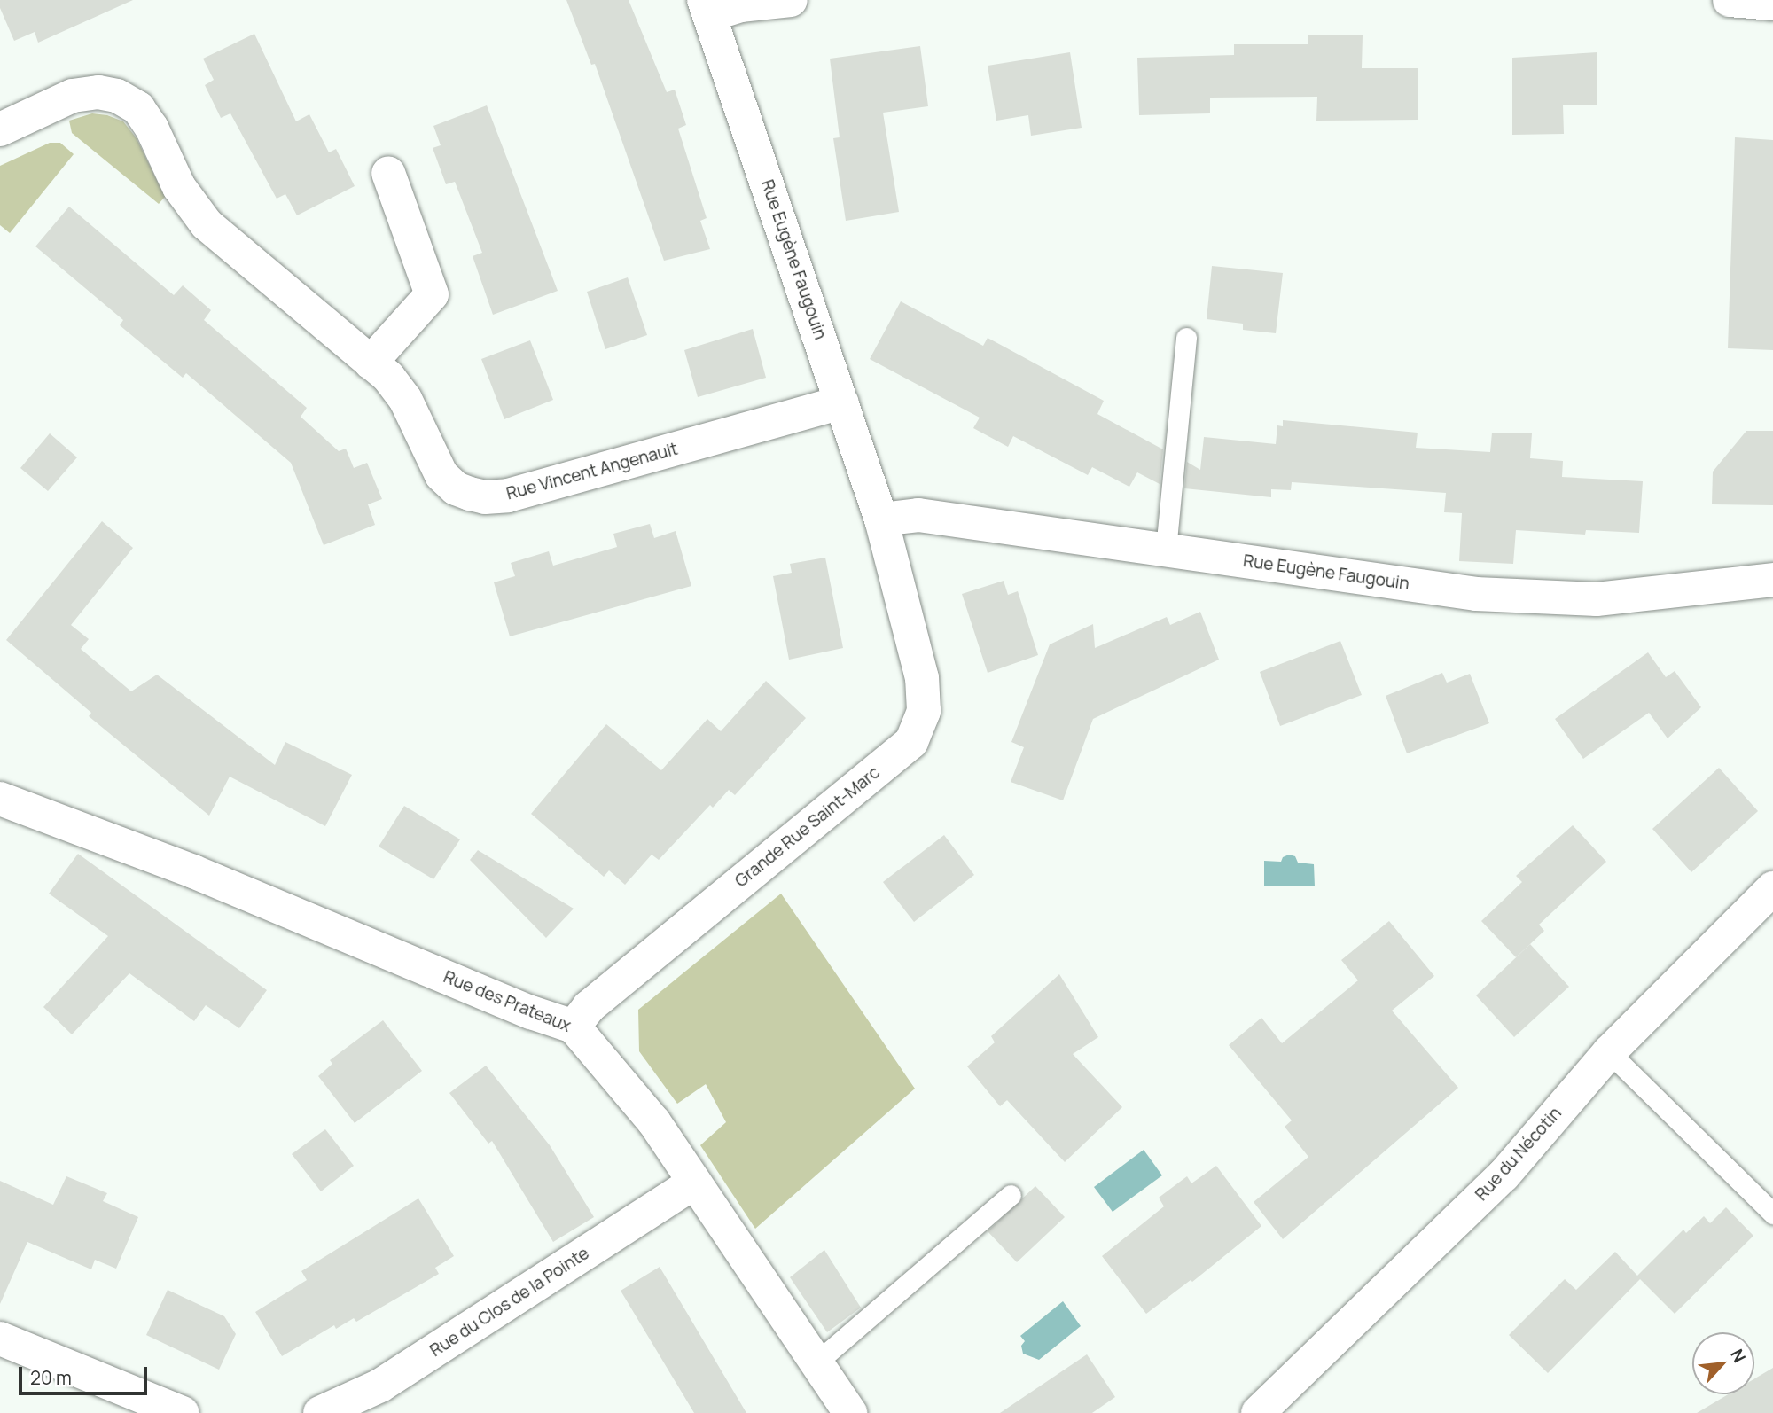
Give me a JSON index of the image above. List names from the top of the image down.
{
  "streets": {
    "street": [
      "Rue Eugène Faugouin",
      "Rue Vincent Angenault",
      "Grande Rue Saint-Marc",
      "Rue des Prateaux",
      "Rue du Nécotin",
      "Rue du Clos de la Pointe"
    ]
  },
  "crossings": [
    ["Rue Eugène Faugouin", "Rue Vincent Angenault"],
    ["Rue Eugène Faugouin", "Grande Rue Saint-Marc"],
    ["Grande Rue Saint-Marc", "Rue des Prateaux"],
    ["Rue des Prateaux", "Rue du Clos de la Pointe"]
  ],
  "scale_bar": "20 m",
  "north": "top right"
}
